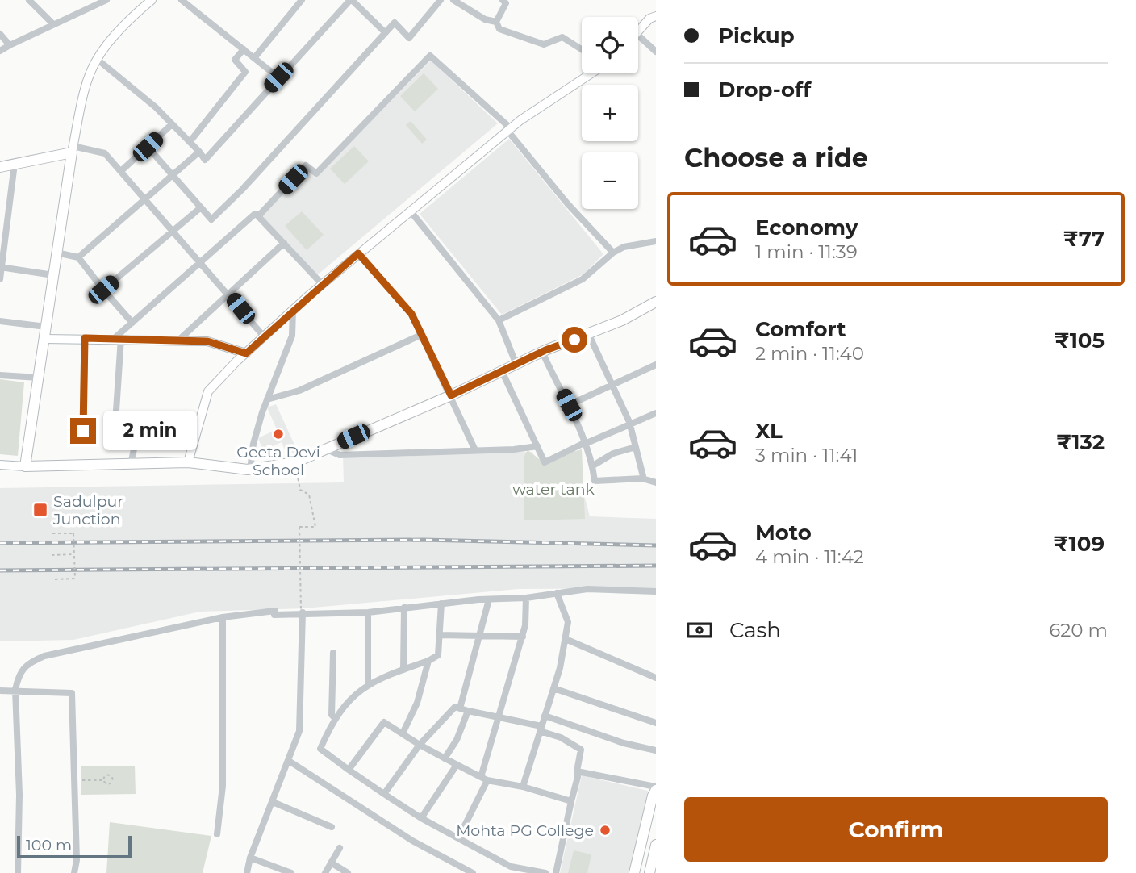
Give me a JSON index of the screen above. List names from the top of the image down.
{
  "parks": ["water tank"],
  "places": {
    "other": ["Geeta Devi School", "Mohta PG College"],
    "transit": ["Sadulpur Junction"]
  },
  "scale_bar": "100 m",
  "page": {
    "banner": ["Pickup", "Drop-off"],
    "map_buttons": ["+", "−"],
    "heading": "Choose a ride",
    "list": [
      {
        "name": "Economy",
        "note": "1 min · 11:39",
        "value": "₹77"
      },
      {
        "name": "Comfort",
        "note": "2 min · 11:40",
        "value": "₹105"
      },
      {
        "name": "XL",
        "note": "3 min · 11:41",
        "value": "₹132"
      },
      {
        "name": "Moto",
        "note": "4 min · 11:42",
        "value": "₹109"
      }
    ],
    "bubble": "2 min",
    "pay": ["Cash", "620 m"],
    "buttons": "Confirm",
    "scale": "100 m"
  }
}
